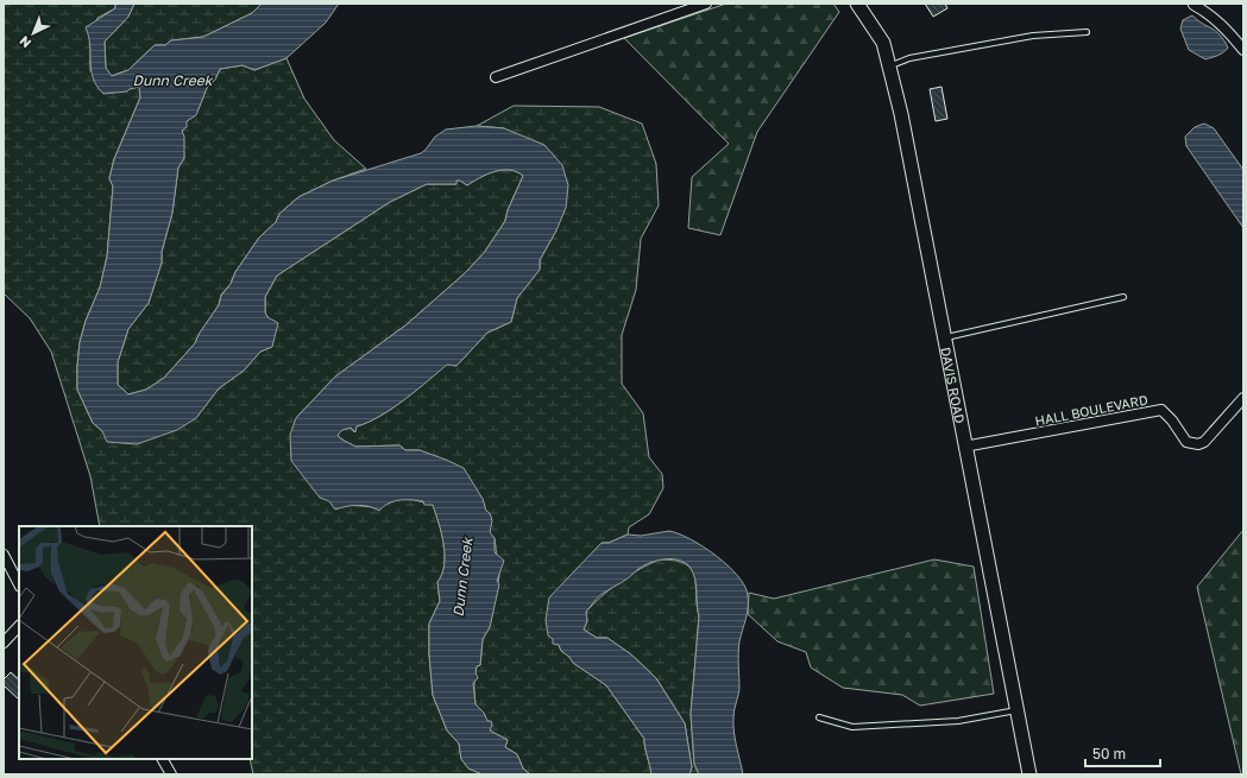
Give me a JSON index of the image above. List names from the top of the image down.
{
  "streets": {
    "street": ["DAVIS ROAD", "HALL BOULEVARD"]
  },
  "crossings": [
    ["DAVIS ROAD", "HALL BOULEVARD"]
  ],
  "water": ["Dunn Creek"],
  "scale_bar": "50 m",
  "north": "bottom left"
}
